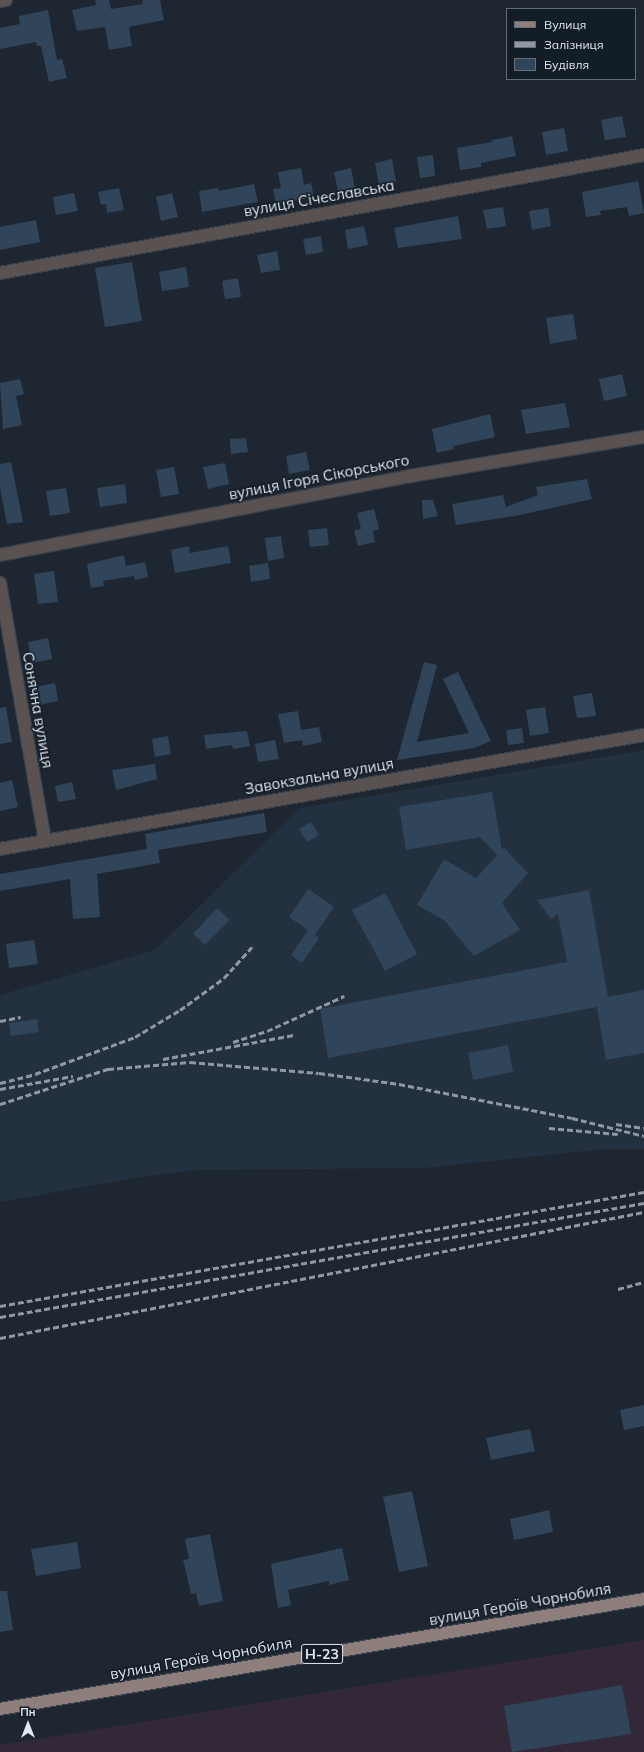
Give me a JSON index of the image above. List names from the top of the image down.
{
  "streets": {
    "main road": ["вулиця Героїв Чорнобиля", "Н-23"],
    "street": [
      "вулиця Січеславська",
      "вулиця Ігоря Сікорського",
      "Сонячна вулиця",
      "Завокзальна вулиця"
    ]
  },
  "crossings": [
    ["Сонячна вулиця", "Завокзальна вулиця"]
  ],
  "legend": ["Вулиця", "Залізниця", "Будівля"],
  "north": "top"
}
